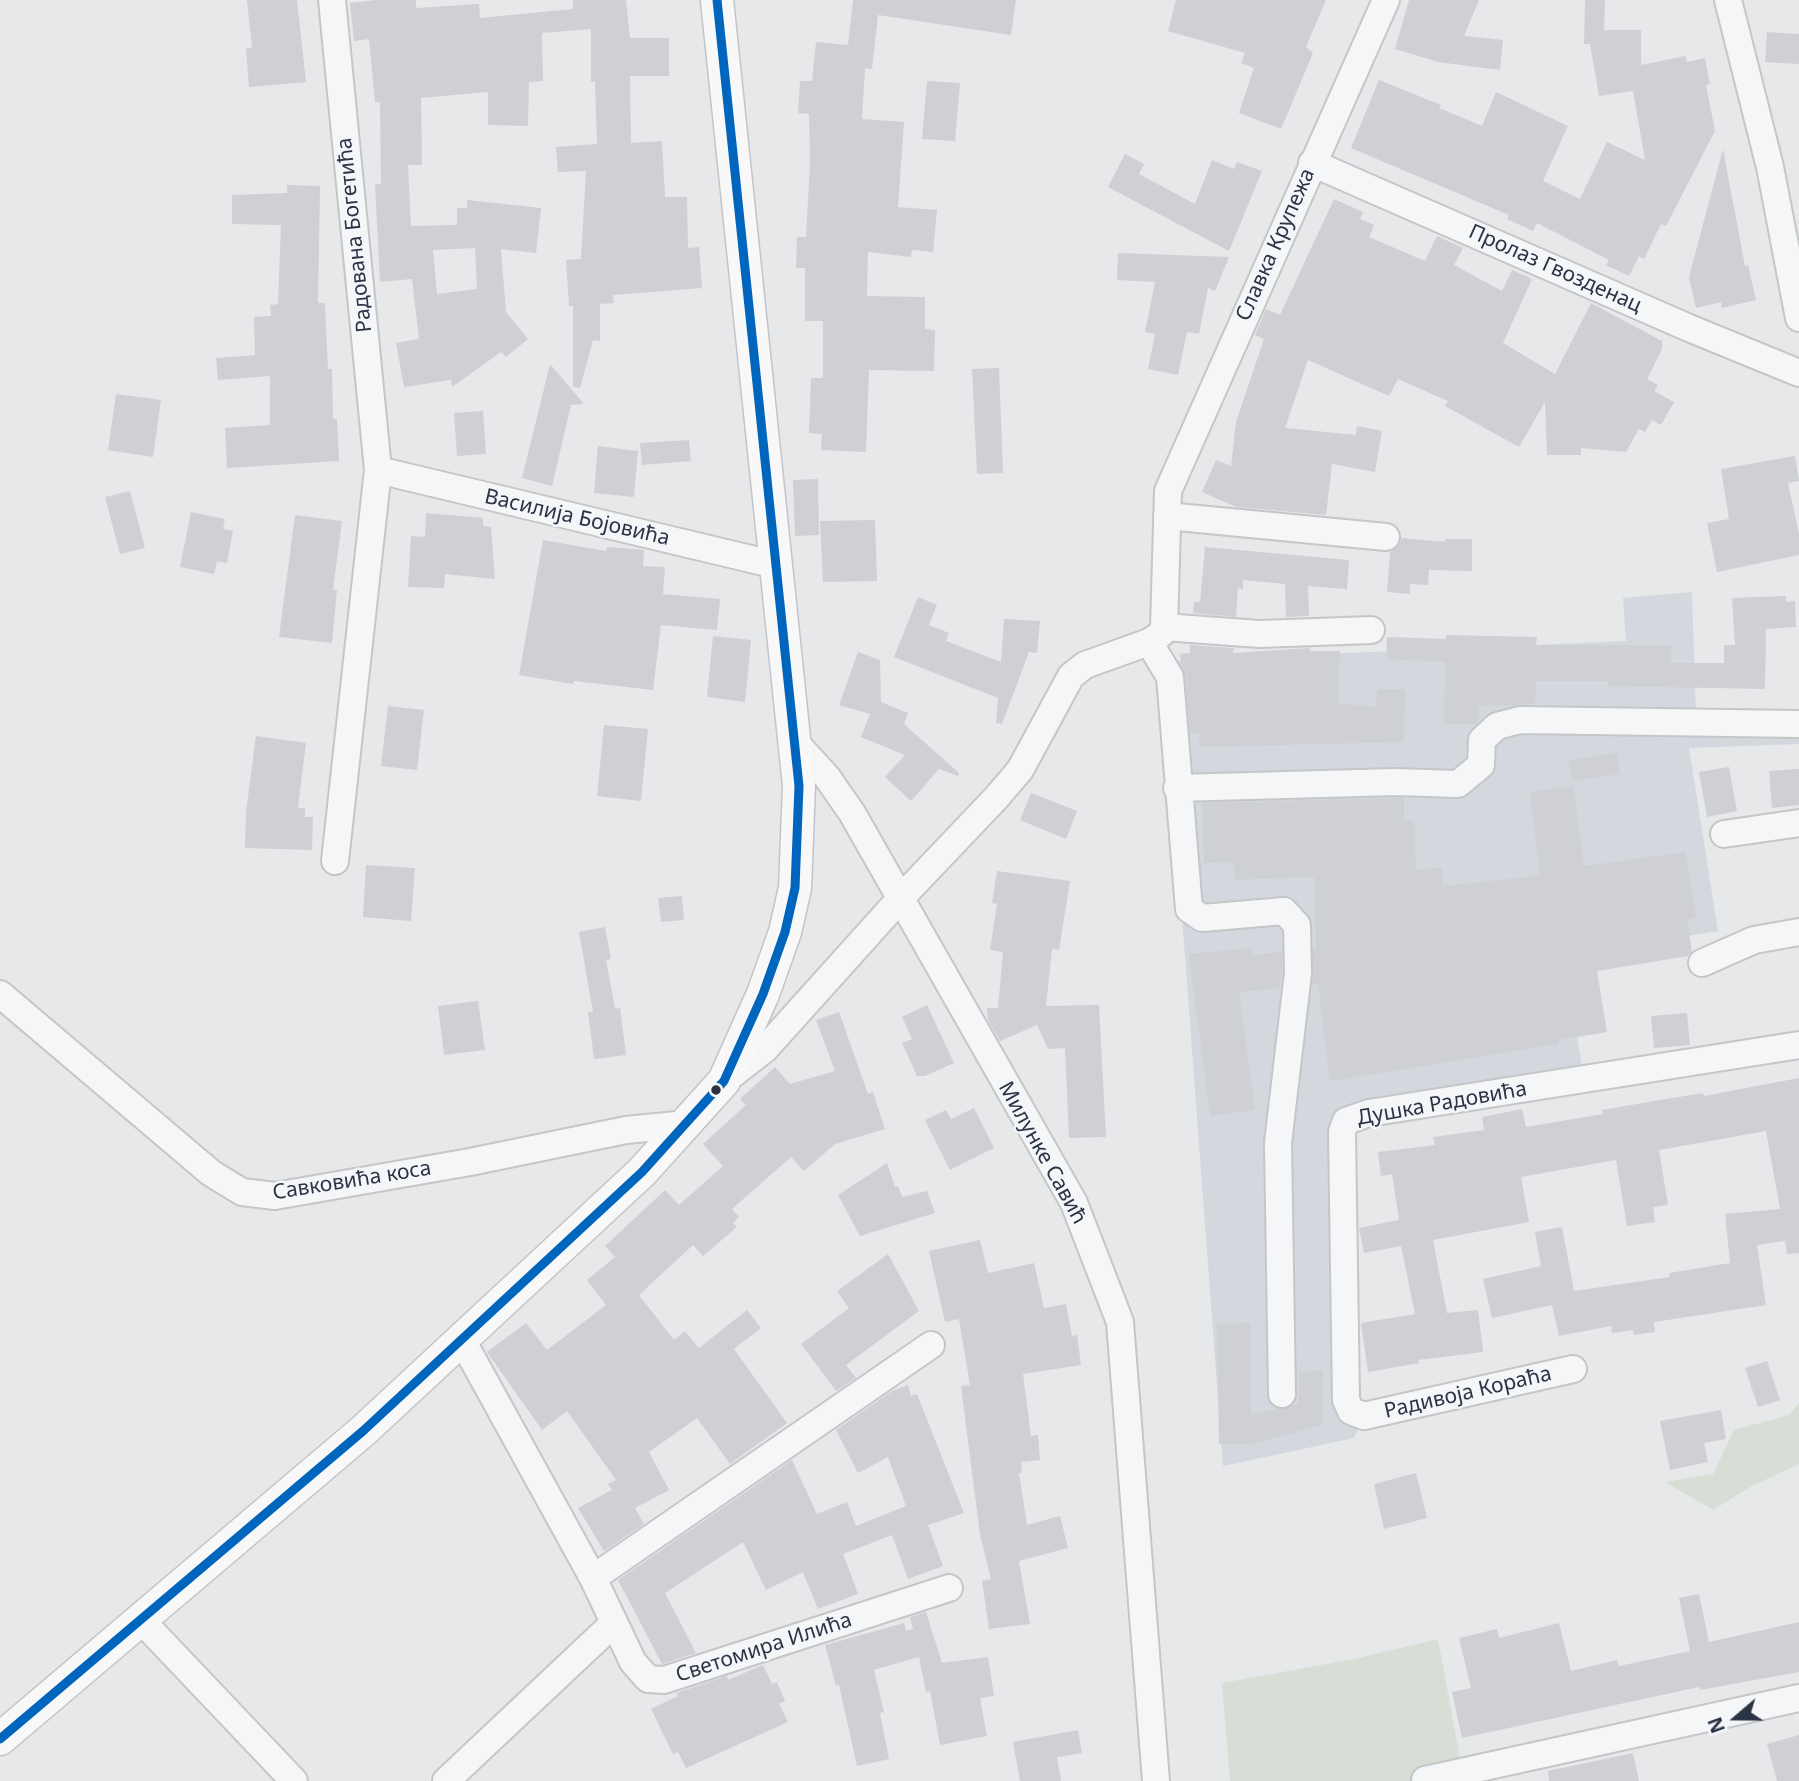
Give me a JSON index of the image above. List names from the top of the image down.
{
  "streets": {
    "street": [
      "Радована Богетића",
      "Славка Крупежа",
      "Пролаз Гвозденац",
      "Василија Бојовића",
      "Душка Радовића",
      "Милунке Савић",
      "Савковића коса",
      "Радивоја Кораћа",
      "Светомира Илића"
    ]
  },
  "crossings": [
    ["Радована Богетића", "Василија Бојовића"],
    ["Славка Крупежа", "Пролаз Гвозденац"],
    ["Душка Радовића", "Радивоја Кораћа"]
  ],
  "north": "left"
}
